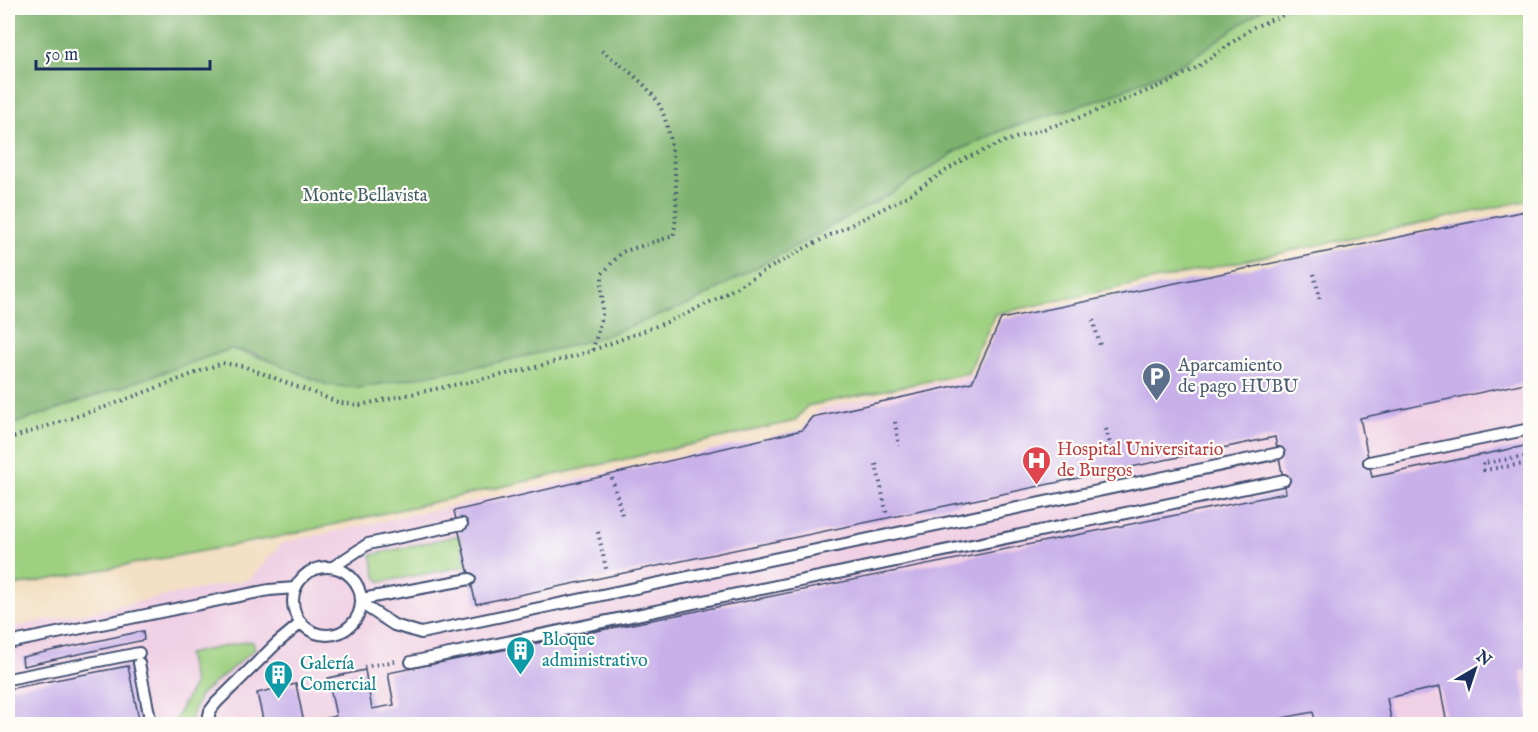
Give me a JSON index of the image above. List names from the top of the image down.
{
  "parks": ["Monte Bellavista"],
  "places": {
    "parking": ["Aparcamiento de pago HUBU"],
    "hospital": ["Hospital Universitario de Burgos"],
    "building": ["Bloque administrativo", "Galería Comercial"]
  },
  "scale_bar": "50 m",
  "north": "top right"
}
